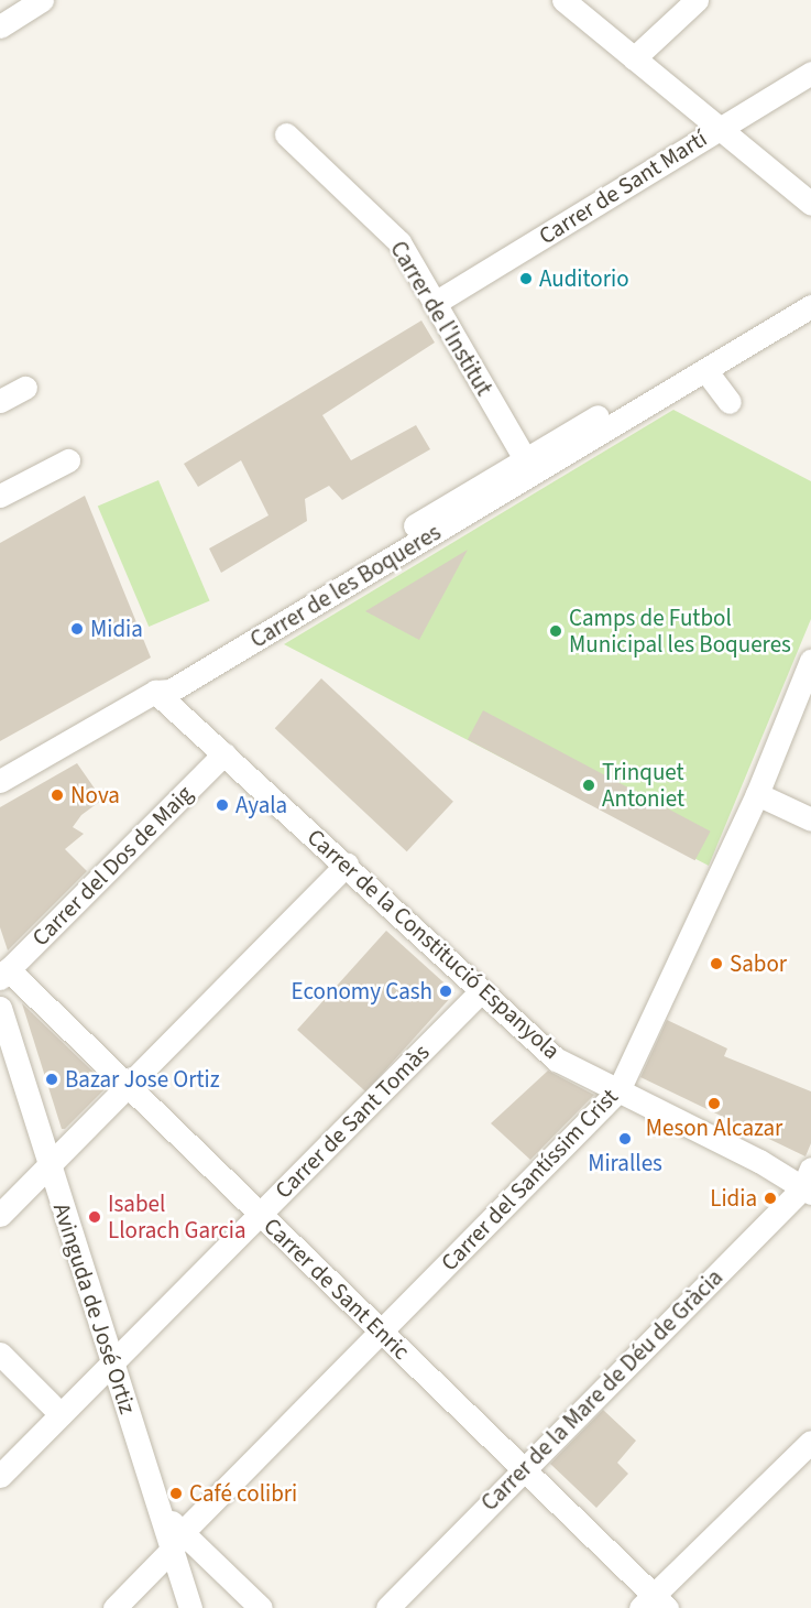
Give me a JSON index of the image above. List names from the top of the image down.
{
  "streets": {
    "street": [
      "Carrer de Sant Martí",
      "Carrer de l'Institut",
      "Carrer de les Boqueres",
      "Carrer del Dos de Maig",
      "Carrer de la Constitució Espanyola",
      "Carrer de Sant Tomàs",
      "Carrer del Santíssim Crist",
      "Carrer de Sant Enric",
      "Avinguda de José Ortiz",
      "Carrer de la Mare de Déu de Gràcia"
    ]
  },
  "crossings": [
    ["Carrer de Sant Martí", "Carrer de l'Institut"],
    ["Carrer de l'Institut", "Carrer de les Boqueres"],
    ["Carrer de les Boqueres", "Carrer de la Constitució Espanyola"],
    ["Carrer del Dos de Maig", "Carrer de la Constitució Espanyola"],
    ["Carrer del Dos de Maig", "Carrer de Sant Enric"],
    ["Carrer de la Constitució Espanyola", "Carrer de Sant Tomàs"],
    ["Carrer de la Constitució Espanyola", "Carrer del Santíssim Crist"],
    ["Carrer de la Constitució Espanyola", "Carrer de la Mare de Déu de Gràcia"],
    ["Carrer de Sant Tomàs", "Carrer de Sant Enric"],
    ["Carrer de Sant Tomàs", "Avinguda de José Ortiz"],
    ["Carrer del Santíssim Crist", "Carrer de Sant Enric"],
    ["Carrer del Santíssim Crist", "Avinguda de José Ortiz"],
    ["Carrer de Sant Enric", "Carrer de la Mare de Déu de Gràcia"]
  ],
  "places": [
    "Auditorio",
    "Midia",
    "Camps de Futbol Municipal les Boqueres",
    "Trinquet Antoniet",
    "Nova",
    "Ayala",
    "Sabor",
    "Economy Cash",
    "Bazar Jose Ortiz",
    "Meson Alcazar",
    "Miralles",
    "Lidia",
    "Isabel Llorach Garcia",
    "Café colibri"
  ]
}
